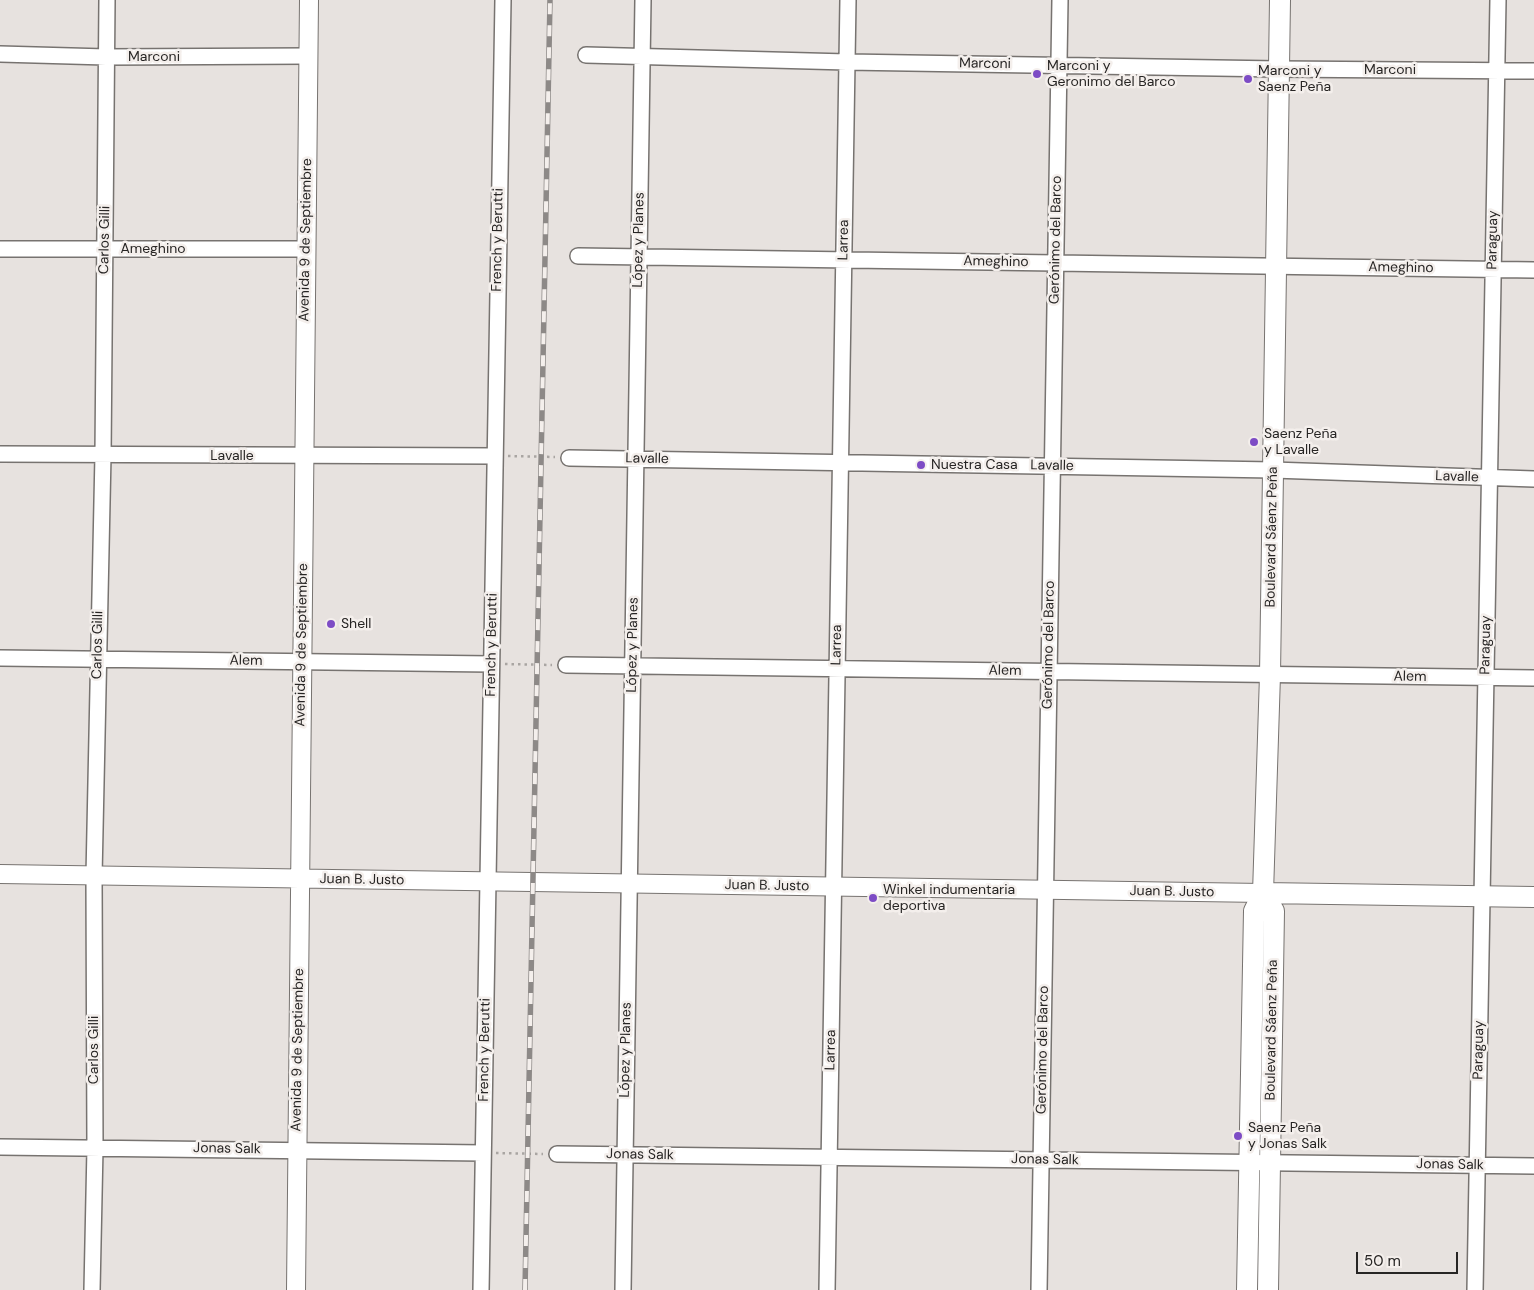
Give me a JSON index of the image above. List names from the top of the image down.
{
  "streets": {
    "main road": ["Boulevard Sáenz Peña", "Juan B. Justo"],
    "street": [
      "Marconi",
      "Carlos Gilli",
      "Avenida 9 de Septiembre",
      "French y Berutti",
      "López y Planes",
      "Larrea",
      "Gerónimo del Barco",
      "Paraguay",
      "Ameghino",
      "Lavalle",
      "Alem",
      "Jonas Salk"
    ]
  },
  "crossings": [
    ["Marconi", "Carlos Gilli"],
    ["Marconi", "Avenida 9 de Septiembre"],
    ["Marconi", "López y Planes"],
    ["Marconi", "Larrea"],
    ["Marconi", "Gerónimo del Barco"],
    ["Marconi", "Paraguay"],
    ["Marconi", "Boulevard Sáenz Peña"],
    ["Carlos Gilli", "Ameghino"],
    ["Carlos Gilli", "Lavalle"],
    ["Carlos Gilli", "Alem"],
    ["Carlos Gilli", "Juan B. Justo"],
    ["Carlos Gilli", "Jonas Salk"],
    ["Avenida 9 de Septiembre", "Ameghino"],
    ["Avenida 9 de Septiembre", "Lavalle"],
    ["Avenida 9 de Septiembre", "Alem"],
    ["Avenida 9 de Septiembre", "Juan B. Justo"],
    ["Avenida 9 de Septiembre", "Jonas Salk"],
    ["French y Berutti", "Lavalle"],
    ["French y Berutti", "Alem"],
    ["French y Berutti", "Juan B. Justo"],
    ["French y Berutti", "Jonas Salk"],
    ["López y Planes", "Ameghino"],
    ["López y Planes", "Lavalle"],
    ["López y Planes", "Alem"],
    ["López y Planes", "Juan B. Justo"],
    ["López y Planes", "Jonas Salk"],
    ["Larrea", "Ameghino"],
    ["Larrea", "Lavalle"],
    ["Larrea", "Alem"],
    ["Larrea", "Juan B. Justo"],
    ["Larrea", "Jonas Salk"],
    ["Gerónimo del Barco", "Ameghino"],
    ["Gerónimo del Barco", "Lavalle"],
    ["Gerónimo del Barco", "Alem"],
    ["Gerónimo del Barco", "Juan B. Justo"],
    ["Gerónimo del Barco", "Jonas Salk"],
    ["Paraguay", "Ameghino"],
    ["Paraguay", "Lavalle"],
    ["Paraguay", "Alem"],
    ["Paraguay", "Juan B. Justo"],
    ["Paraguay", "Jonas Salk"],
    ["Ameghino", "Boulevard Sáenz Peña"],
    ["Lavalle", "Boulevard Sáenz Peña"],
    ["Boulevard Sáenz Peña", "Alem"],
    ["Boulevard Sáenz Peña", "Juan B. Justo"],
    ["Boulevard Sáenz Peña", "Jonas Salk"]
  ],
  "places": [
    "Marconi y Geronimo del Barco",
    "Marconi y Saenz Peña",
    "Saenz Peña y Lavalle",
    "Nuestra Casa",
    "Shell",
    "Winkel indumentaria deportiva",
    "Saenz Peña y Jonas Salk"
  ],
  "scale_bar": "50 m"
}
